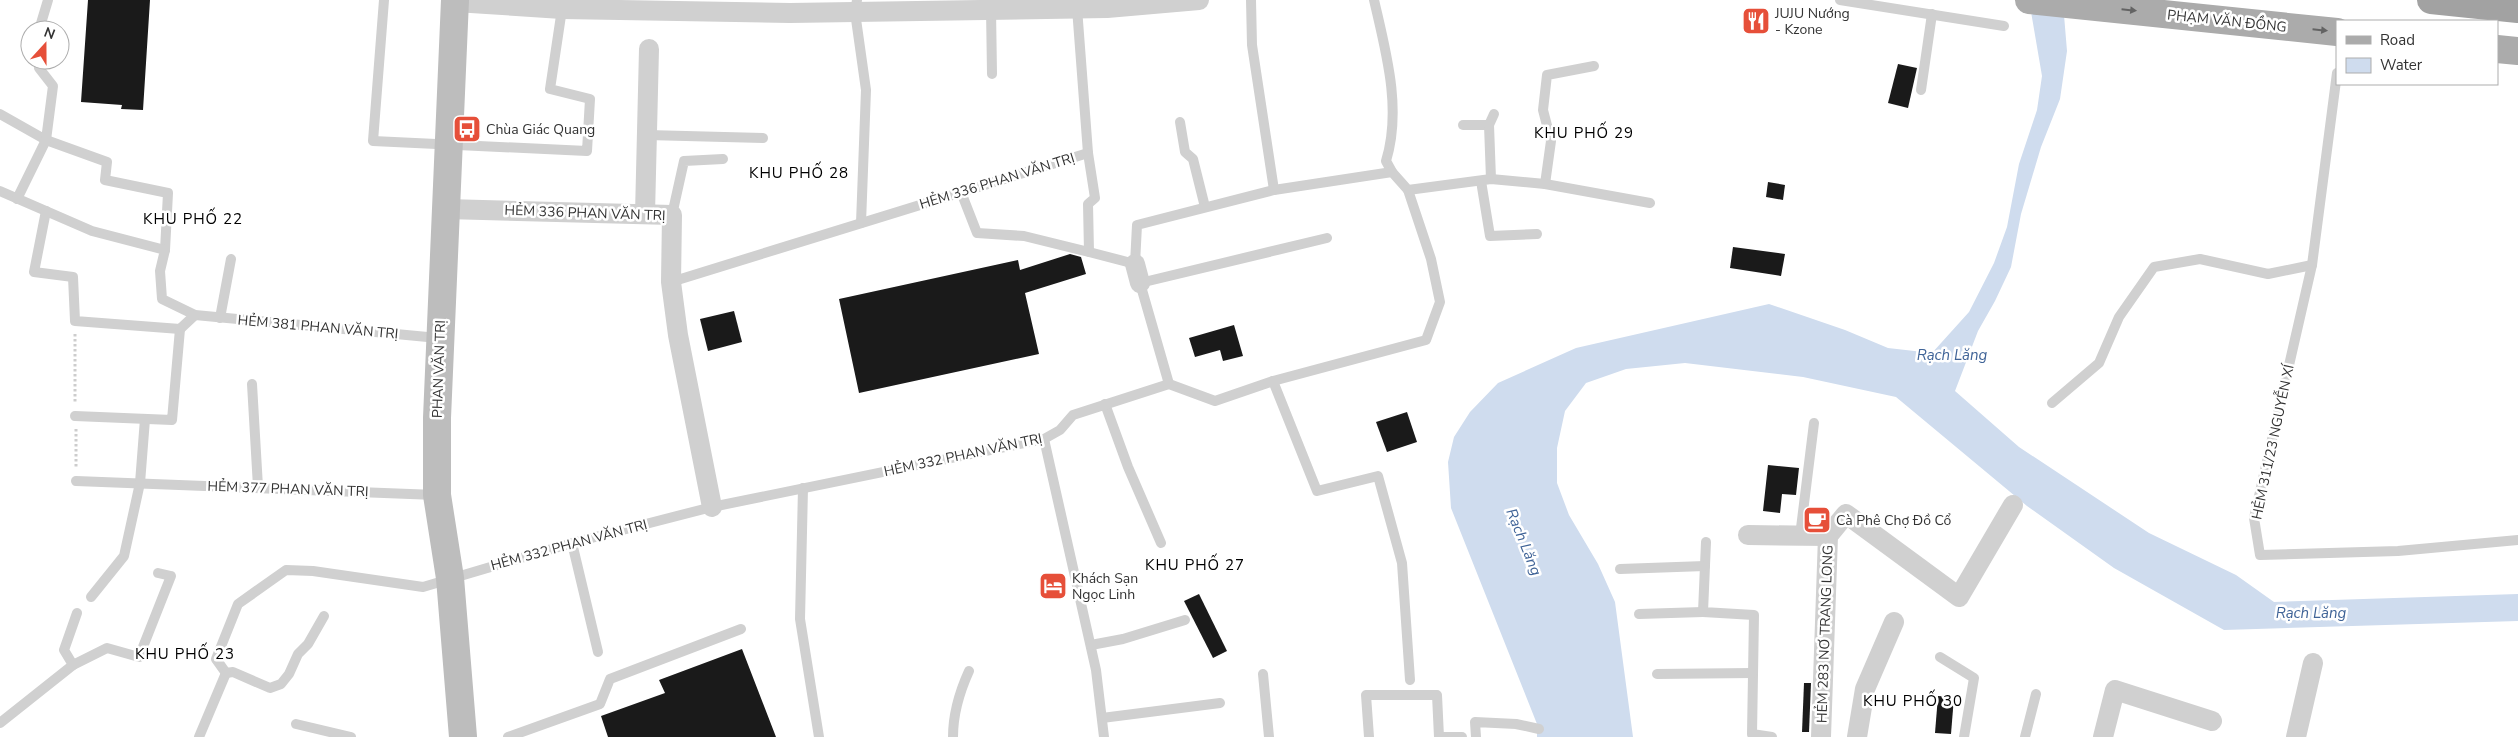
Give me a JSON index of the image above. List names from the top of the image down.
{
  "streets": {
    "main road": ["PHẠM VĂN ĐỒNG", "PHAN VĂN TRỊ"],
    "street": ["HẺM 336 PHAN VĂN TRỊ", "HẺM 283 NƠ TRANG LONG"],
    "lane": [
      "HẺM 381 PHAN VĂN TRỊ",
      "HẺM 311/23 NGUYỄN XÍ",
      "HẺM 332 PHAN VĂN TRỊ",
      "HẺM 377 PHAN VĂN TRỊ"
    ]
  },
  "crossings": [
    ["HẺM 336 PHAN VĂN TRỊ", "PHAN VĂN TRỊ"],
    ["HẺM 381 PHAN VĂN TRỊ", "PHAN VĂN TRỊ"],
    ["PHAN VĂN TRỊ", "HẺM 332 PHAN VĂN TRỊ"],
    ["PHAN VĂN TRỊ", "HẺM 377 PHAN VĂN TRỊ"]
  ],
  "one_way": ["PHẠM VĂN ĐỒNG"],
  "districts": [
    "KHU PHỐ 29",
    "KHU PHỐ 28",
    "KHU PHỐ 22",
    "KHU PHỐ 27",
    "KHU PHỐ 23",
    "KHU PHỐ 30"
  ],
  "water": ["Rạch Lăng"],
  "places": {
    "restaurant": ["JUJU Nướng - Kzone"],
    "bus stop": ["Chùa Giác Quang"],
    "cafe": ["Cà Phê Chợ Đồ Cổ"],
    "hotel": ["Khách Sạn Ngọc Linh"]
  },
  "legend": ["Road", "Water"],
  "north": "top"
}
